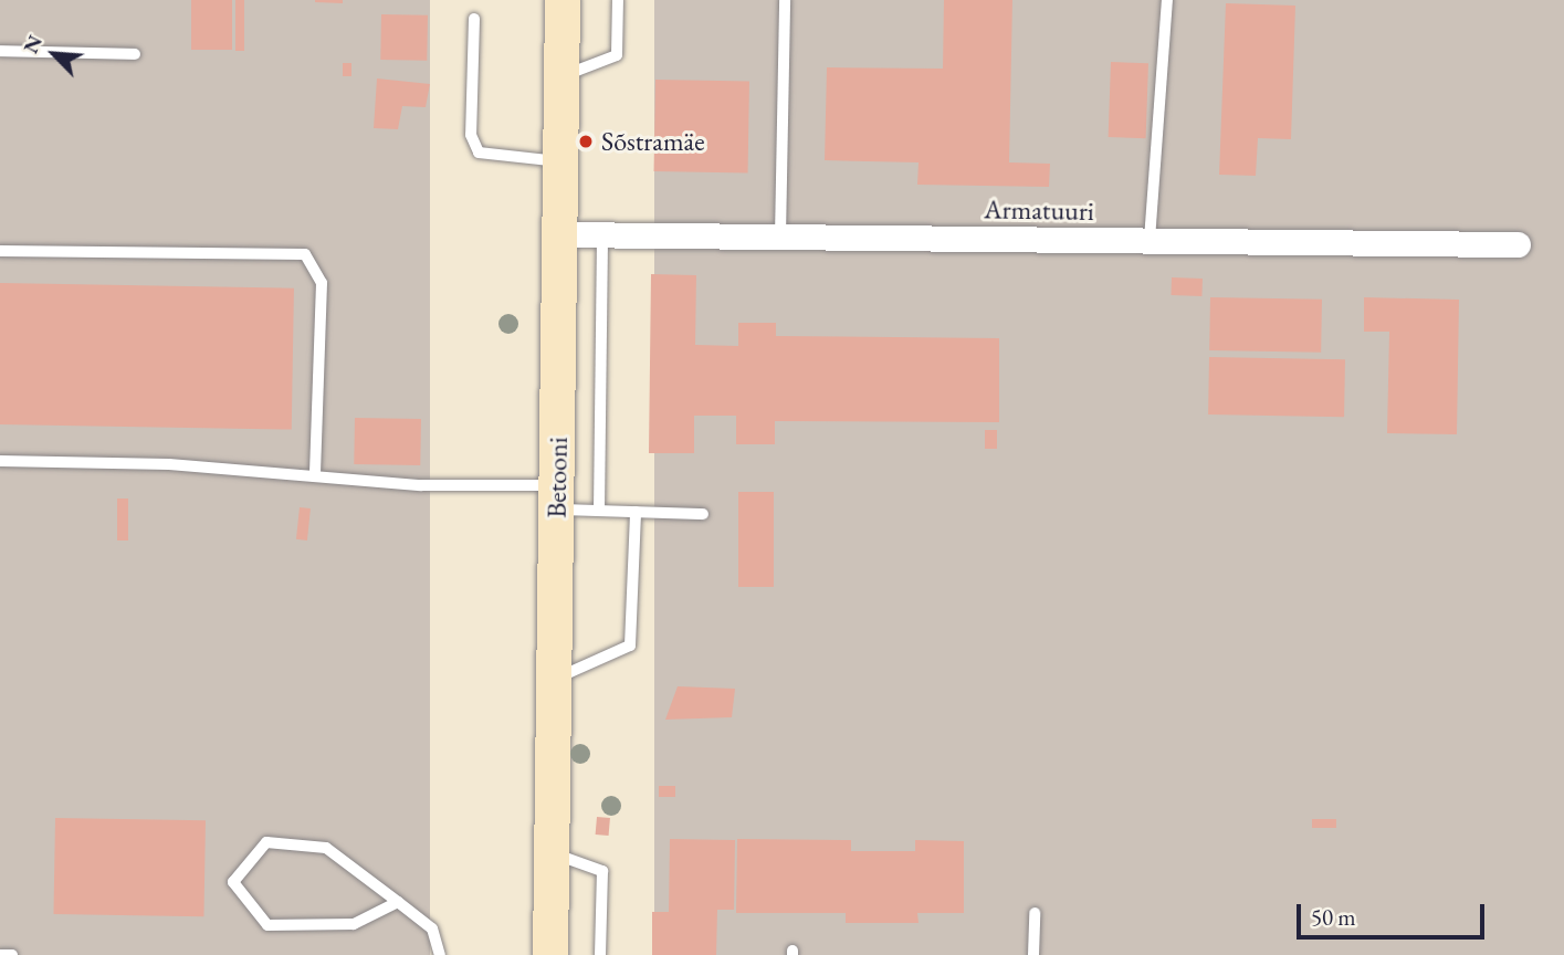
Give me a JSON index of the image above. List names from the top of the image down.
{
  "streets": {
    "street": ["Armatuuri", "Betooni"]
  },
  "crossings": [
    ["Armatuuri", "Betooni"]
  ],
  "places": ["Sõstramäe"],
  "scale_bar": "50 m",
  "north": "top left"
}
